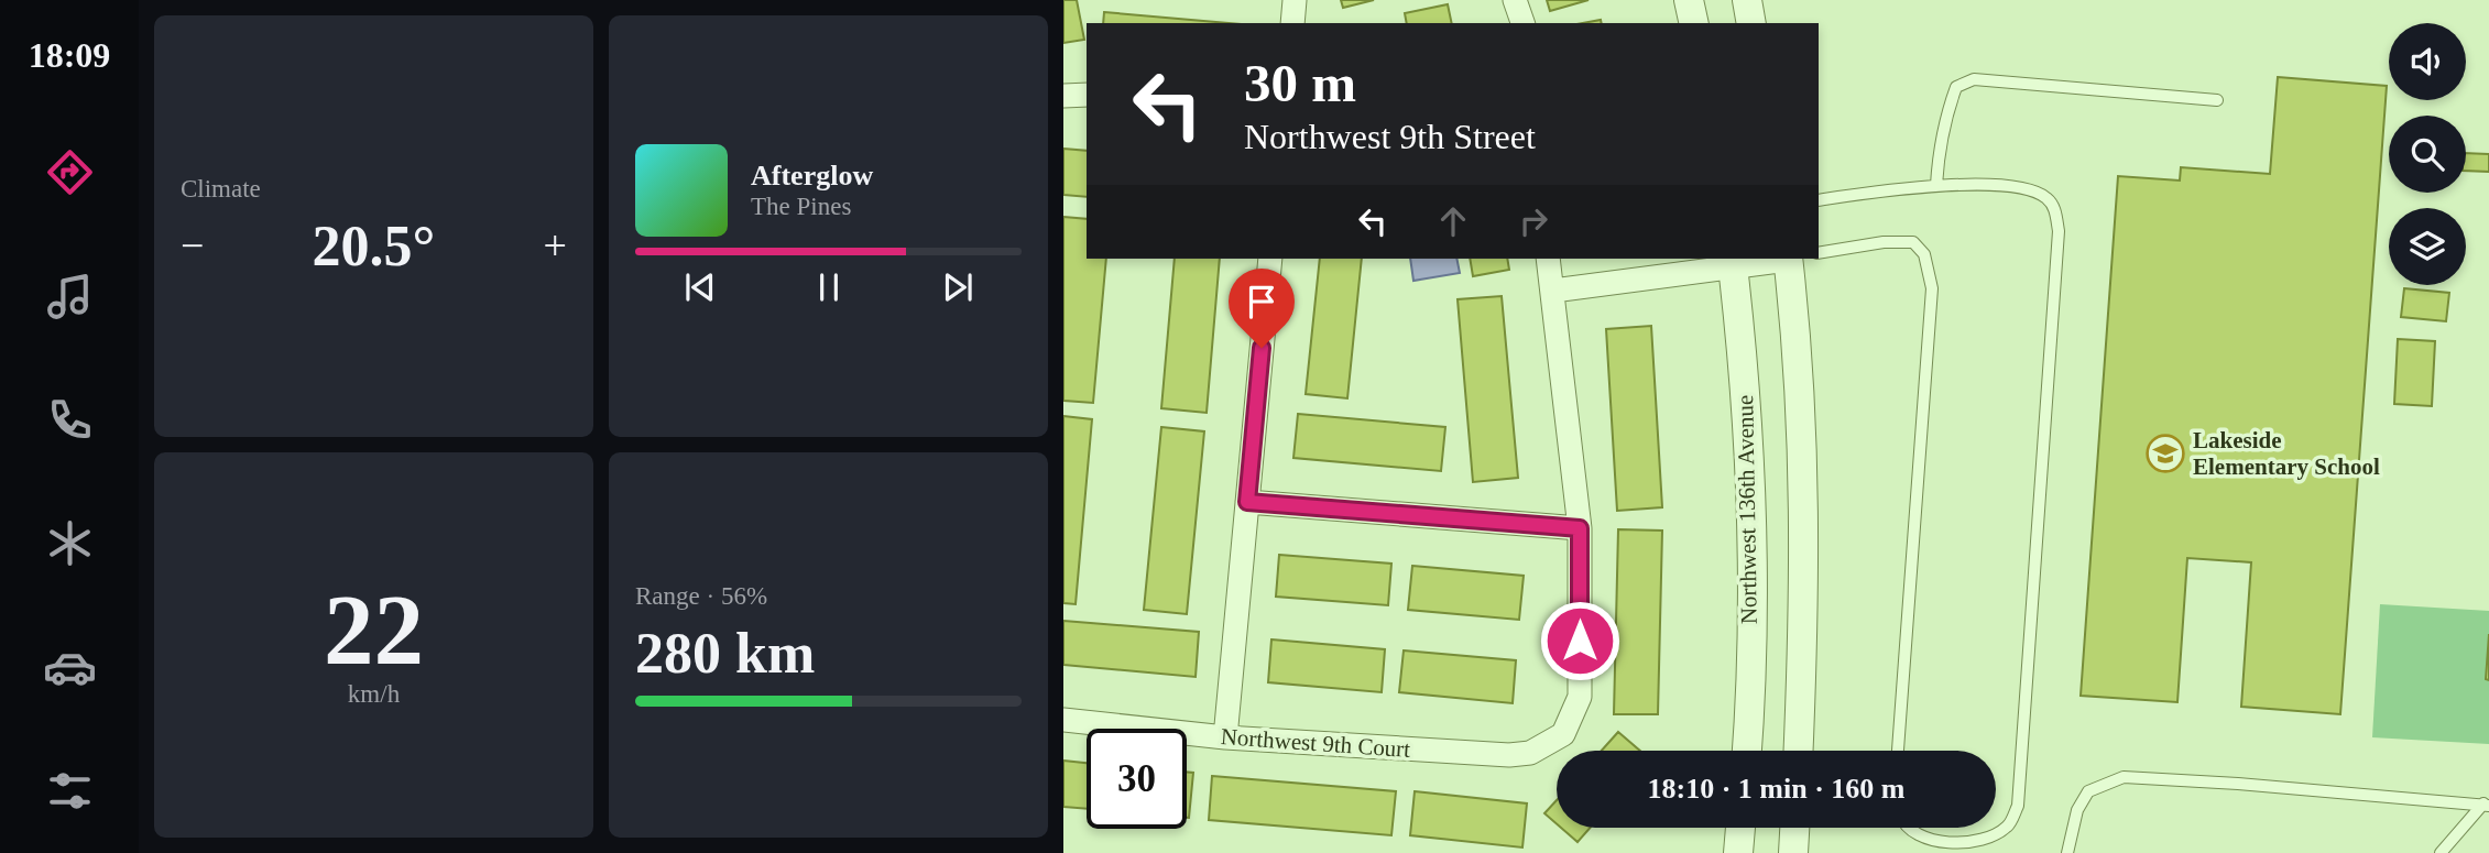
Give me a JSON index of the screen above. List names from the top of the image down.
{
  "streets": {
    "street": ["Northwest 136th Avenue", "Northwest 9th Court"]
  },
  "places": {
    "school or university": ["Lakeside Elementary School"]
  },
  "page": {
    "tabs": "18:09",
    "tile": [
      "Climate",
      ["22", "km/h"],
      ["Range · 56%", "280 km"]
    ],
    "turn": ["30 m", "Northwest 9th Street"],
    "song": ["Afterglow", "The Pines"],
    "heat": ["−", "20.5°", "+"],
    "limit": "30",
    "trip": "18:10 · 1 min · 160 m"
  }
}
